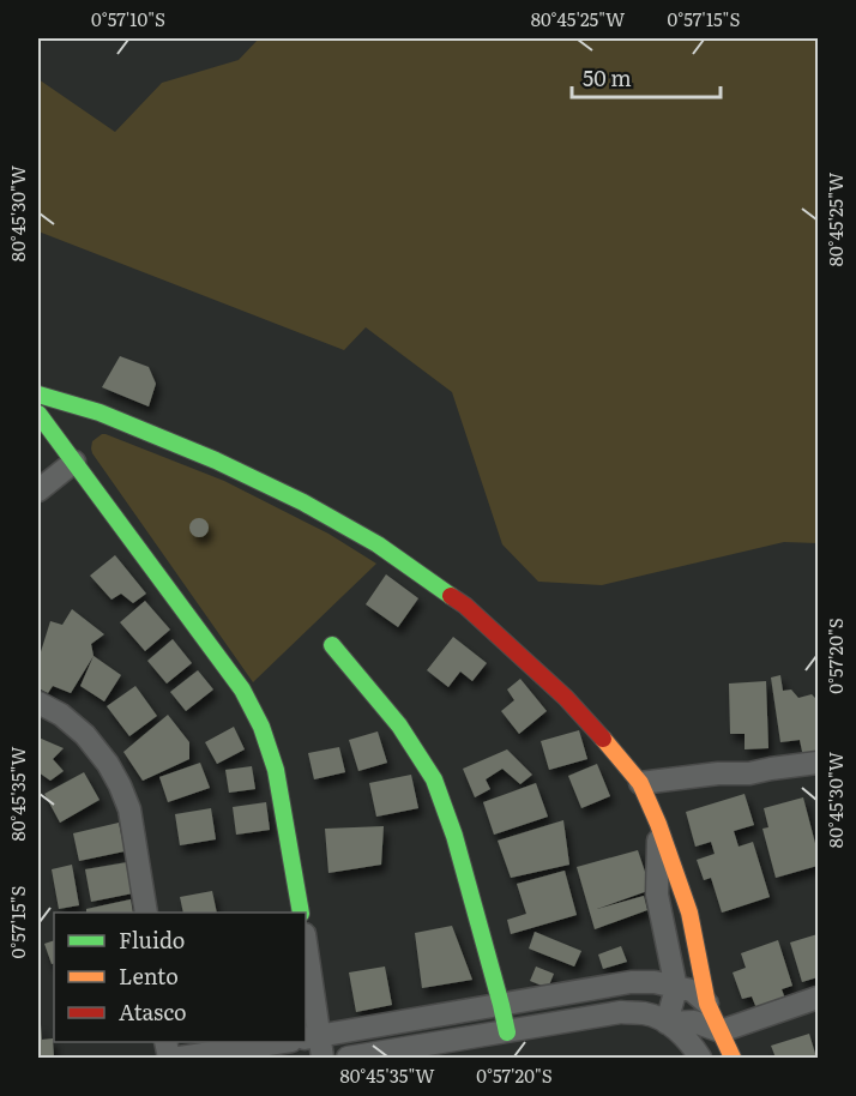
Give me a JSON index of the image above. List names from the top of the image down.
{
  "legend": ["Fluido", "Lento", "Atasco"],
  "scale_bar": "50 m",
  "coordinates": [
    "0°57'10\"S",
    "80°45'25\"W",
    "0°57'15\"S",
    "80°45'30\"W",
    "0°57'20\"S",
    "80°45'35\"W"
  ]
}
